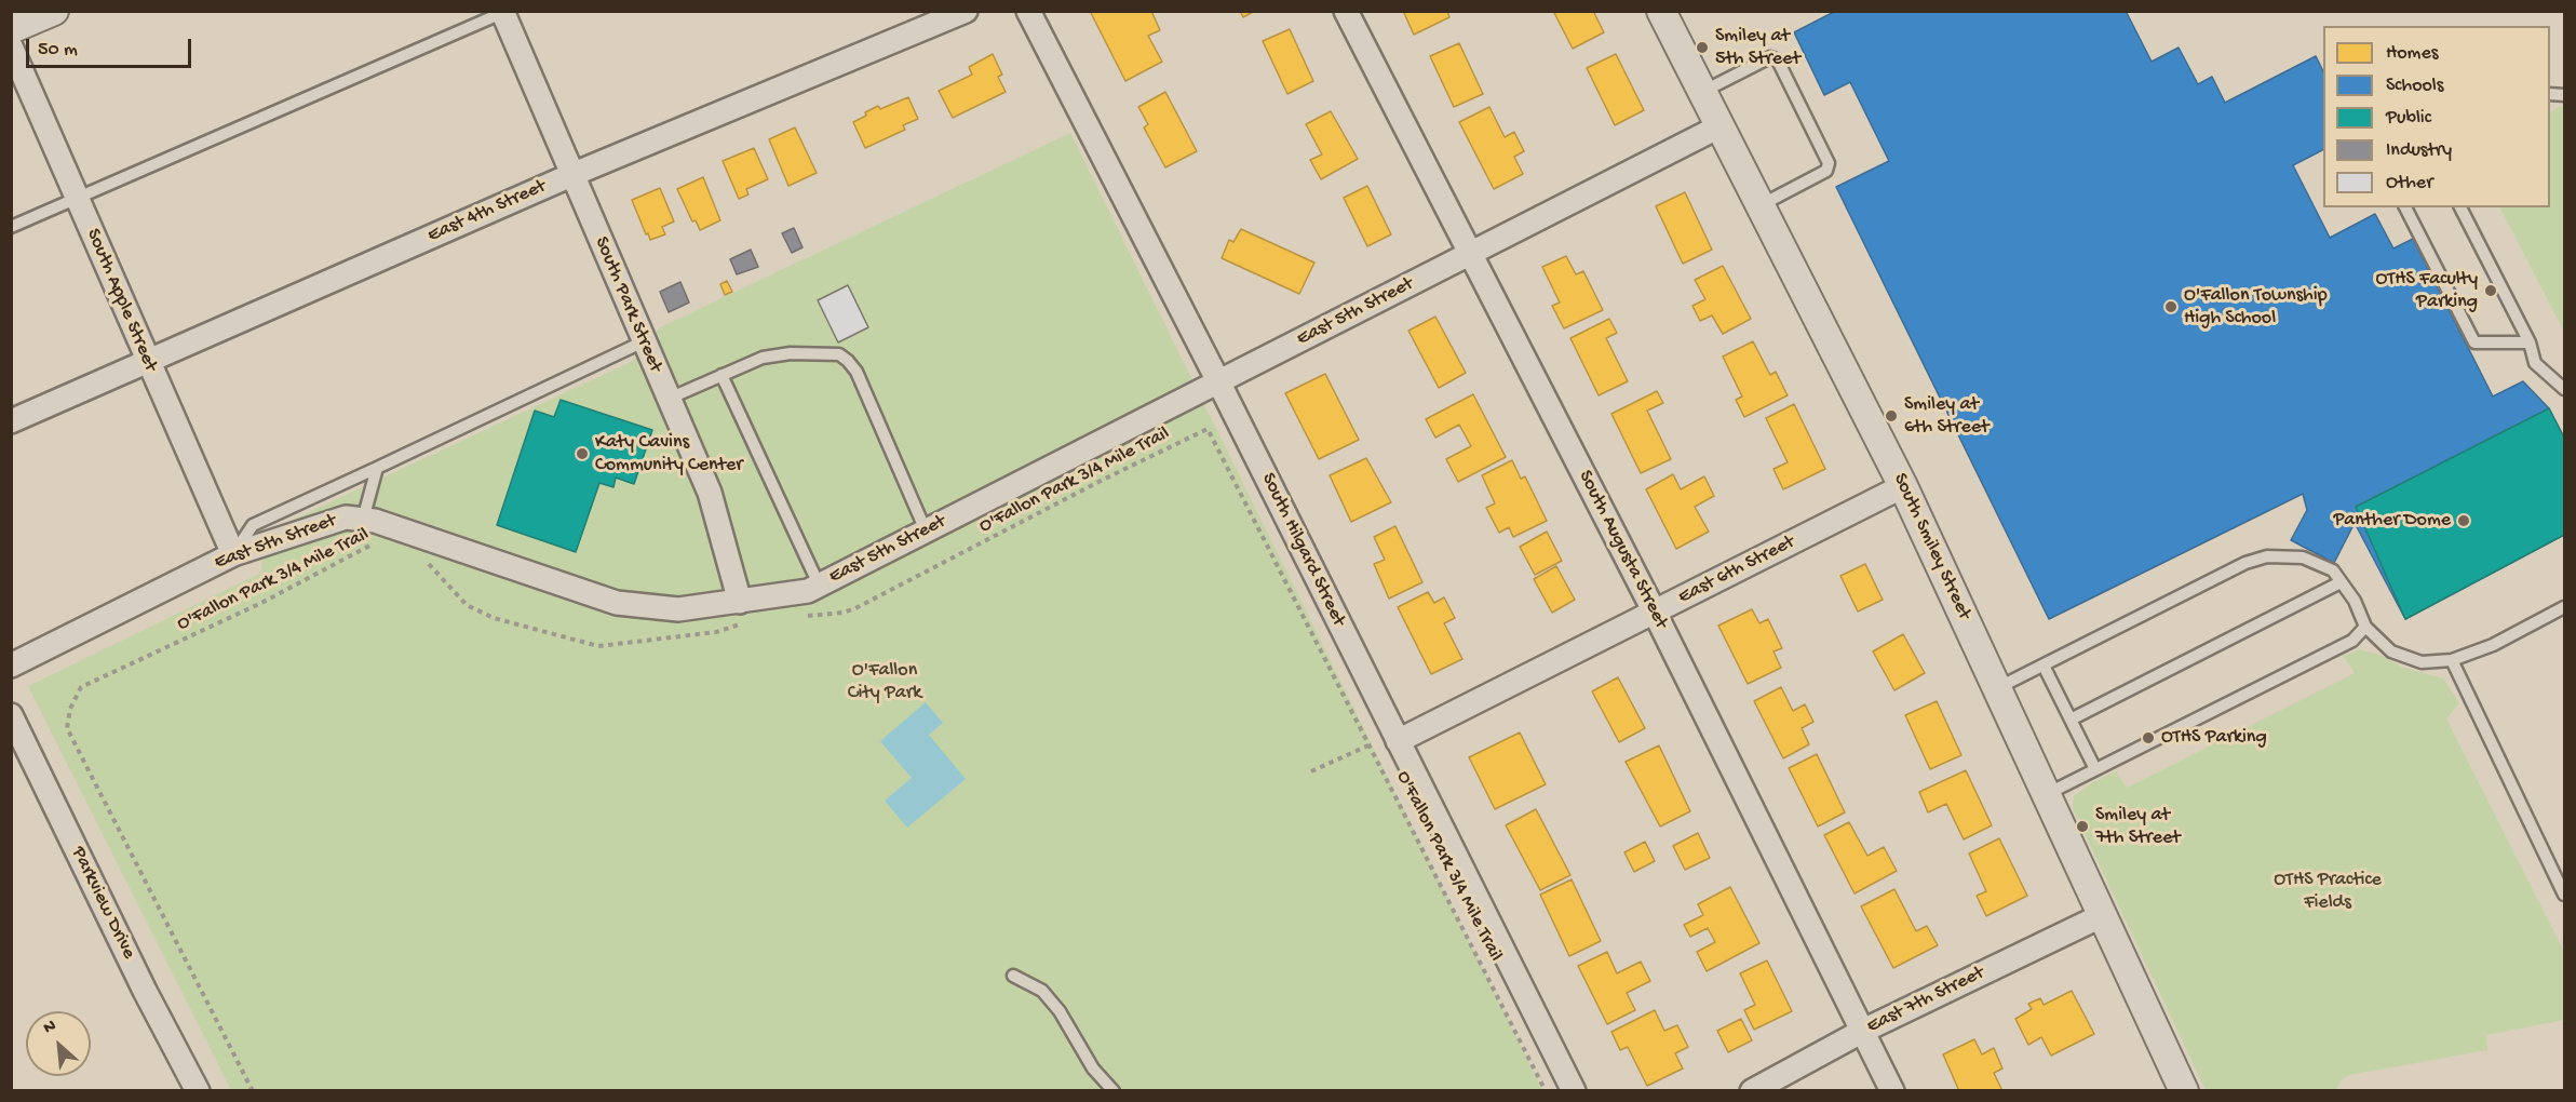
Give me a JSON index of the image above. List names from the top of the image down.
{
  "streets": {
    "street": [
      "East 4th Street",
      "South Apple Street",
      "South Park Street",
      "East 5th Street",
      "South Smiley Street",
      "South Hilgard Street",
      "South Augusta Street",
      "East 6th Street",
      "Parkview Drive",
      "East 7th Street"
    ],
    "path": ["O'Fallon Park 3/4 Mile Trail"]
  },
  "crossings": [
    ["East 4th Street", "South Apple Street"],
    ["East 4th Street", "South Park Street"],
    ["South Apple Street", "East 5th Street"],
    ["South Park Street", "East 5th Street"],
    ["East 5th Street", "South Smiley Street"],
    ["East 5th Street", "South Hilgard Street"],
    ["East 5th Street", "South Augusta Street"],
    ["South Smiley Street", "East 6th Street"],
    ["South Smiley Street", "East 7th Street"],
    ["South Hilgard Street", "East 6th Street"],
    ["South Augusta Street", "East 6th Street"],
    ["South Augusta Street", "East 7th Street"]
  ],
  "parks": ["O'Fallon City Park", "OTHS Practice Fields"],
  "places": [
    "Smiley at 5th Street",
    "OTHS Faculty Parking",
    "O'Fallon Township High School",
    "Smiley at 6th Street",
    "Katy Cavins Community Center",
    "Panther Dome",
    "OTHS Parking",
    "Smiley at 7th Street"
  ],
  "legend": [
    "Homes",
    "Schools",
    "Public",
    "Industry",
    "Other"
  ],
  "scale_bar": "50 m",
  "north": "top left"
}
